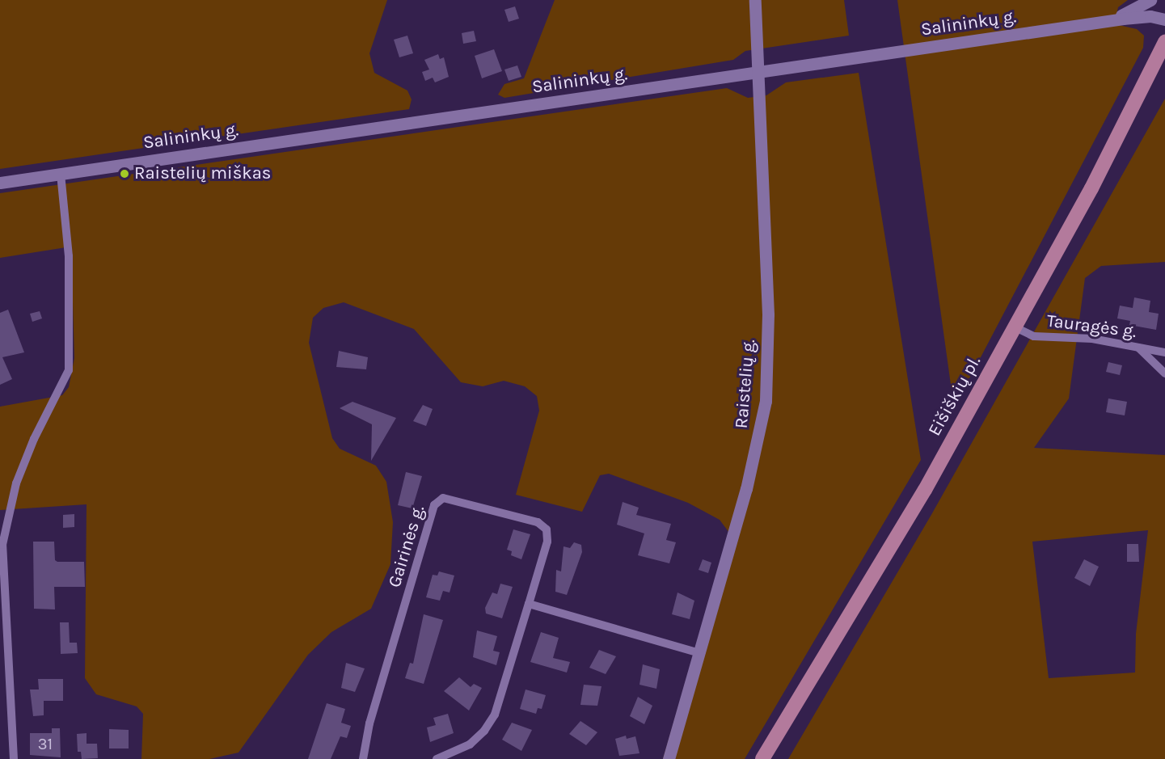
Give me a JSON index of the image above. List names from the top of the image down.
{
  "streets": {
    "main road": ["Salininkų g.", "Raistelių g.", "Eišiškių pl."],
    "street": ["Tauragės g.", "Gairinės g."]
  },
  "crossings": [
    ["Salininkų g.", "Raistelių g."],
    ["Tauragės g.", "Eišiškių pl."]
  ],
  "places": ["Raistelių miškas"],
  "house_numbers": ["31"]
}
